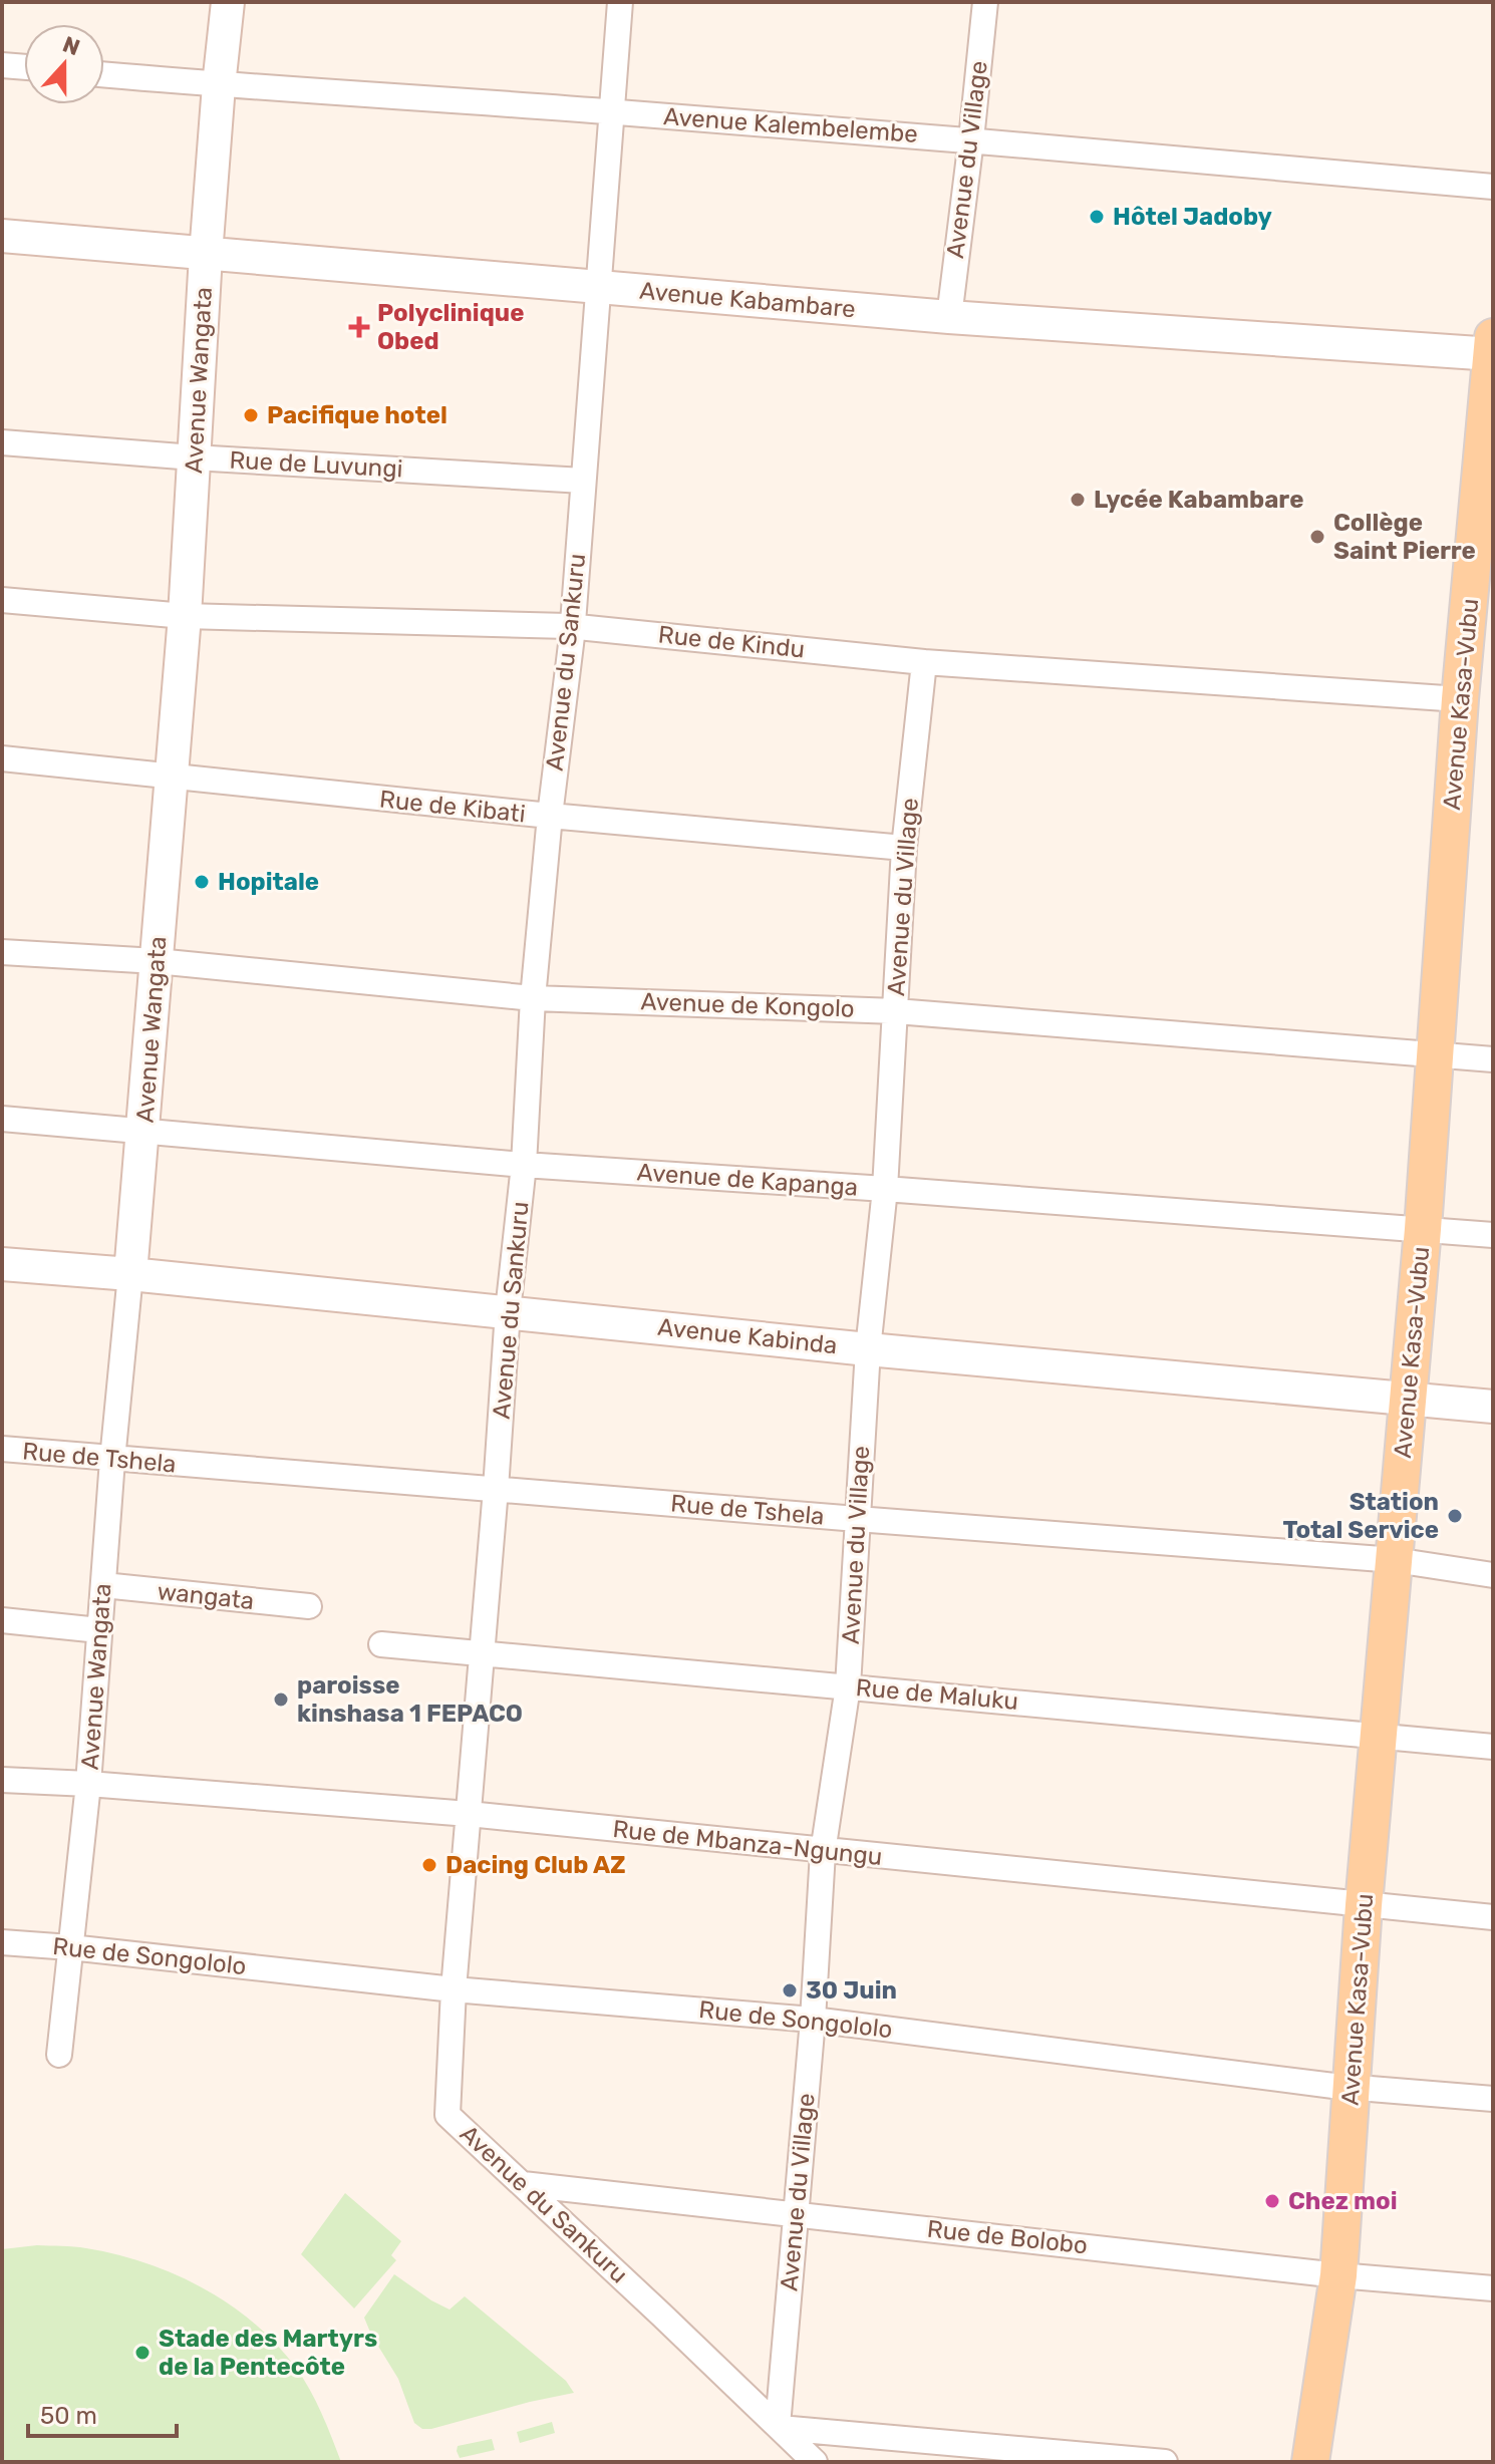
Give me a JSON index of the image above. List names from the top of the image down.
{
  "streets": {
    "main road": ["Avenue Kasa-Vubu"],
    "street": [
      "Avenue Kalembelembe",
      "Avenue du Village",
      "Avenue Kabambare",
      "Avenue Wangata",
      "Rue de Luvungi",
      "Rue de Kindu",
      "Avenue du Sankuru",
      "Rue de Kibati",
      "Avenue de Kongolo",
      "Avenue de Kapanga",
      "Avenue Kabinda",
      "Rue de Tshela",
      "wangata",
      "Rue de Maluku",
      "Rue de Mbanza-Ngungu",
      "Rue de Songololo",
      "Rue de Bolobo"
    ]
  },
  "crossings": [
    ["Avenue Kalembelembe", "Avenue du Village"],
    ["Avenue Kalembelembe", "Avenue Wangata"],
    ["Avenue Kalembelembe", "Avenue du Sankuru"],
    ["Avenue du Village", "Avenue Kabambare"],
    ["Avenue du Village", "Rue de Kindu"],
    ["Avenue du Village", "Avenue du Sankuru"],
    ["Avenue du Village", "Rue de Kibati"],
    ["Avenue du Village", "Avenue de Kongolo"],
    ["Avenue du Village", "Avenue de Kapanga"],
    ["Avenue du Village", "Avenue Kabinda"],
    ["Avenue du Village", "Rue de Tshela"],
    ["Avenue du Village", "Rue de Maluku"],
    ["Avenue du Village", "Rue de Mbanza-Ngungu"],
    ["Avenue du Village", "Rue de Songololo"],
    ["Avenue du Village", "Rue de Bolobo"],
    ["Avenue Kabambare", "Avenue Wangata"],
    ["Avenue Kabambare", "Avenue du Sankuru"],
    ["Avenue Kabambare", "Avenue Kasa-Vubu"],
    ["Avenue Wangata", "Rue de Luvungi"],
    ["Avenue Wangata", "Rue de Kindu"],
    ["Avenue Wangata", "Rue de Kibati"],
    ["Avenue Wangata", "Avenue de Kongolo"],
    ["Avenue Wangata", "Avenue de Kapanga"],
    ["Avenue Wangata", "Avenue Kabinda"],
    ["Avenue Wangata", "Rue de Tshela"],
    ["Avenue Wangata", "wangata"],
    ["Avenue Wangata", "Rue de Mbanza-Ngungu"],
    ["Avenue Wangata", "Rue de Songololo"],
    ["Rue de Luvungi", "Avenue du Sankuru"],
    ["Rue de Kindu", "Avenue du Sankuru"],
    ["Rue de Kindu", "Avenue Kasa-Vubu"],
    ["Avenue du Sankuru", "Rue de Kibati"],
    ["Avenue du Sankuru", "Avenue de Kongolo"],
    ["Avenue du Sankuru", "Avenue de Kapanga"],
    ["Avenue du Sankuru", "Avenue Kabinda"],
    ["Avenue du Sankuru", "Rue de Tshela"],
    ["Avenue du Sankuru", "Rue de Maluku"],
    ["Avenue du Sankuru", "Rue de Mbanza-Ngungu"],
    ["Avenue du Sankuru", "Rue de Songololo"],
    ["Avenue du Sankuru", "Rue de Bolobo"],
    ["Avenue Kasa-Vubu", "Avenue de Kongolo"],
    ["Avenue Kasa-Vubu", "Avenue de Kapanga"],
    ["Avenue Kasa-Vubu", "Avenue Kabinda"],
    ["Avenue Kasa-Vubu", "Rue de Tshela"],
    ["Avenue Kasa-Vubu", "Rue de Maluku"],
    ["Avenue Kasa-Vubu", "Rue de Mbanza-Ngungu"],
    ["Avenue Kasa-Vubu", "Rue de Songololo"],
    ["Avenue Kasa-Vubu", "Rue de Bolobo"]
  ],
  "places": {
    "other": [
      "Hôtel Jadoby",
      "Pacifique hotel",
      "Lycée Kabambare",
      "Collège Saint Pierre",
      "Hopitale",
      "Station Total Service",
      "paroisse kinshasa 1 FEPACO",
      "Dacing Club AZ",
      "30 Juin",
      "Chez moi",
      "Stade des Martyrs de la Pentecôte"
    ],
    "health": ["Polyclinique Obed"]
  },
  "scale_bar": "50 m",
  "north": "top"
}
